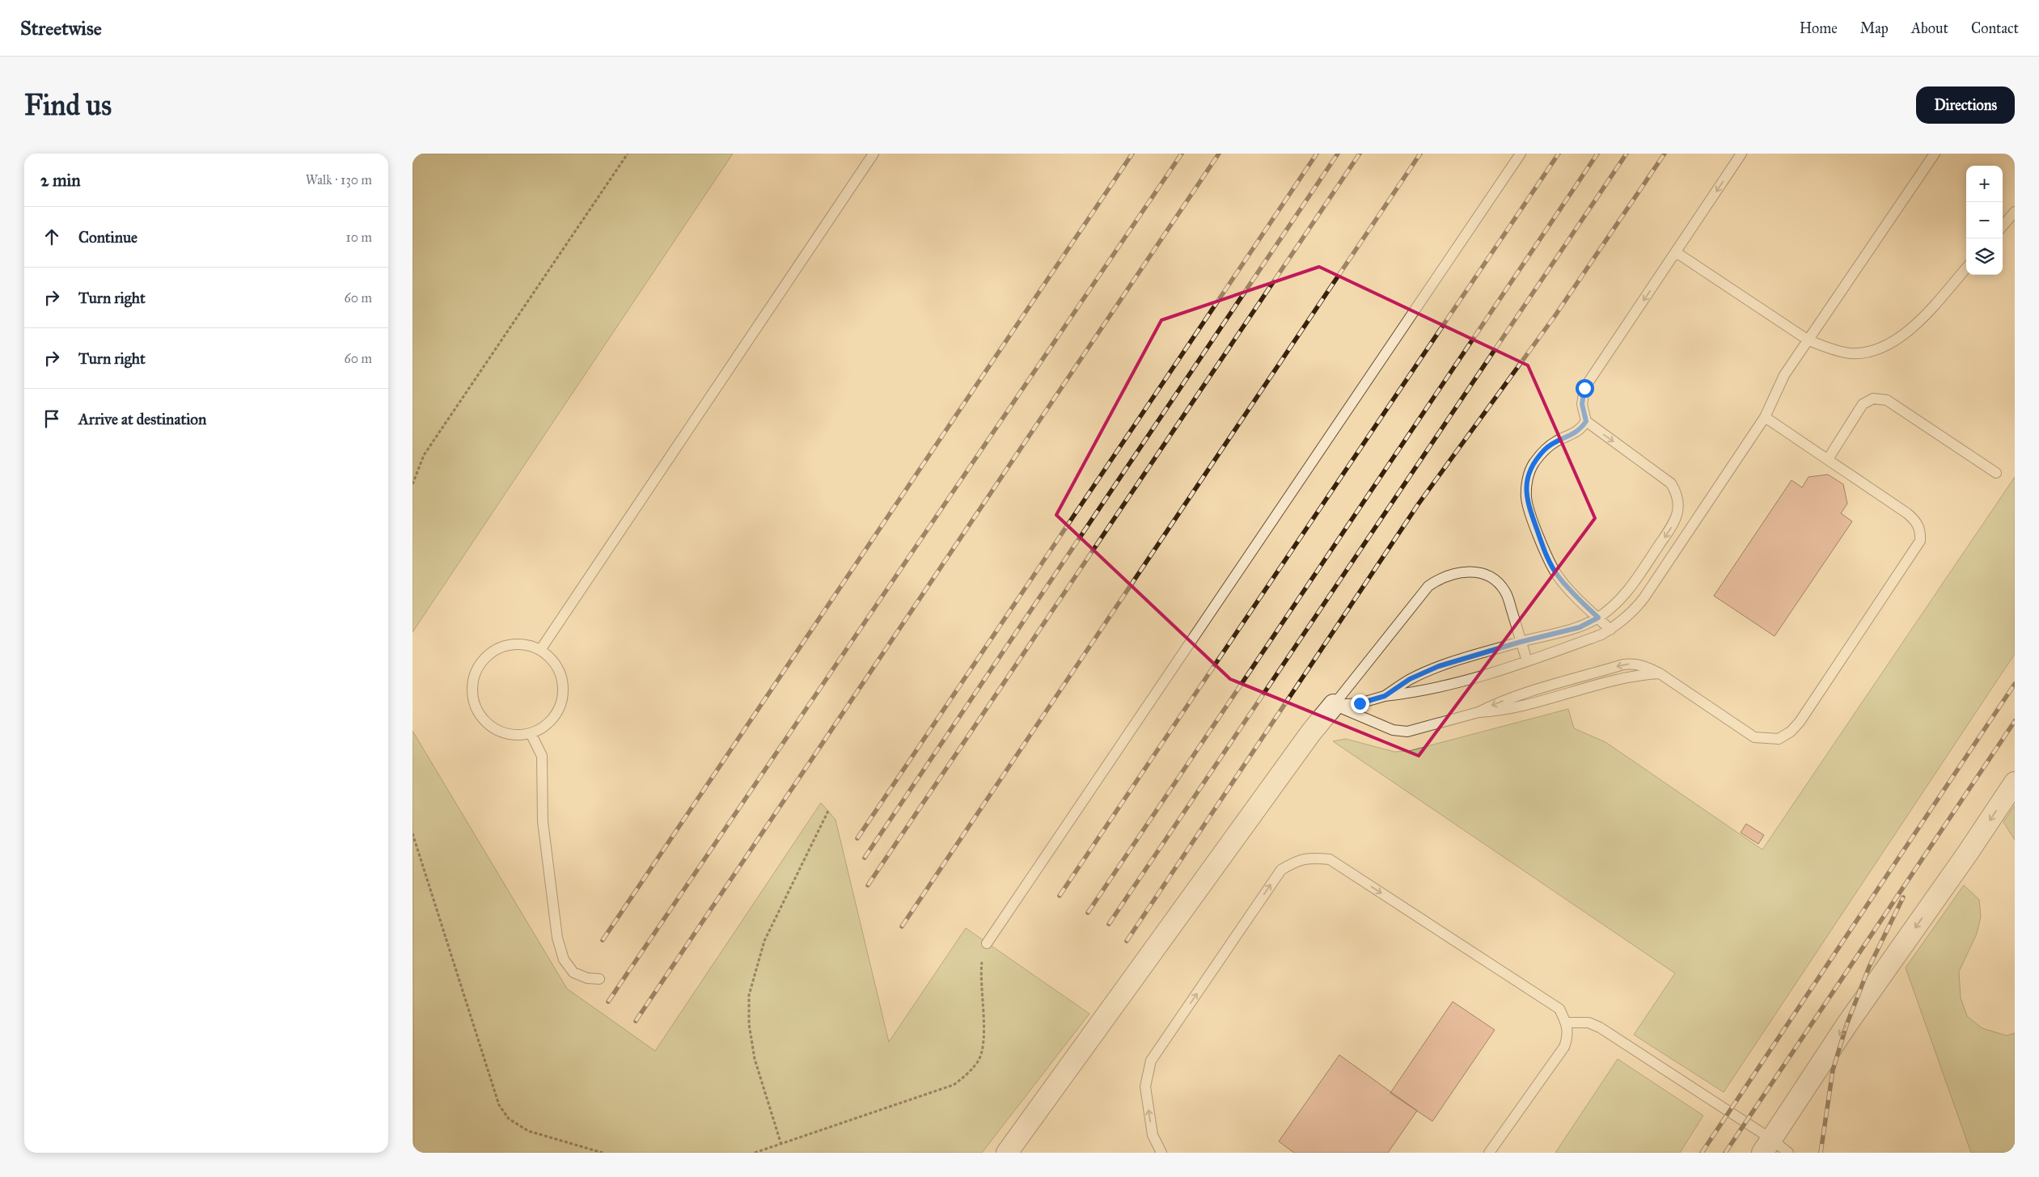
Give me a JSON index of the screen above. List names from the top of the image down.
{
  "page": {
    "header": "Streetwise",
    "nav": [
      "Home",
      "Map",
      "About",
      "Contact"
    ],
    "buttons": "Directions",
    "title": "Find us",
    "heading": ["2 min", "Walk · 130 m"],
    "map_buttons": ["+", "−"],
    "list": [
      ["Continue", "10 m"],
      ["Turn right", "60 m"],
      ["Turn right", "60 m"],
      "Arrive at destination"
    ]
  }
}
